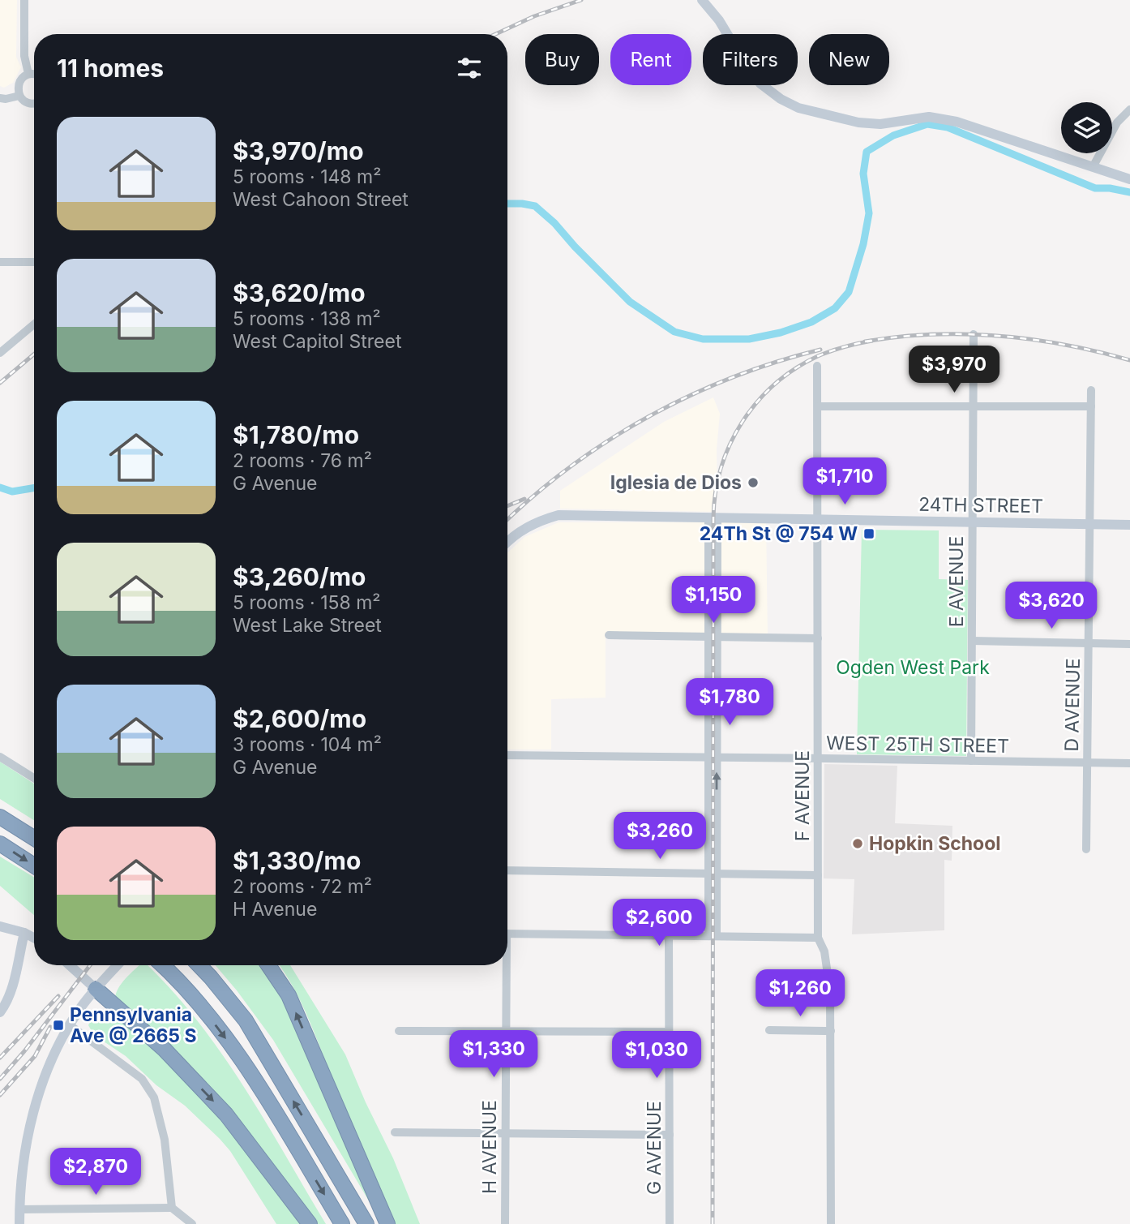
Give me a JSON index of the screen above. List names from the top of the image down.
{
  "streets": {
    "street": [
      "24TH STREET",
      "E AVENUE",
      "D AVENUE",
      "WEST 25TH STREET",
      "F AVENUE",
      "H AVENUE",
      "G AVENUE"
    ]
  },
  "crossings": [
    ["24TH STREET", "E AVENUE"],
    ["24TH STREET", "D AVENUE"],
    ["24TH STREET", "F AVENUE"],
    ["E AVENUE", "WEST 25TH STREET"],
    ["D AVENUE", "WEST 25TH STREET"],
    ["WEST 25TH STREET", "F AVENUE"]
  ],
  "parks": ["Ogden West Park"],
  "places": {
    "other": ["Iglesia de Dios", "Hopkin School"],
    "transit": ["24Th St @ 754 W", "Pennsylvania Ave @ 2665 S"]
  },
  "page": {
    "chip": [
      "Buy",
      "Rent",
      "Filters",
      "New"
    ],
    "heading": "11 homes",
    "list": [
      {
        "name": "$3,970/mo",
        "note": "5 rooms · 148 m² · West Cahoon Street"
      },
      {
        "name": "$3,620/mo",
        "note": "5 rooms · 138 m² · West Capitol Street"
      },
      {
        "name": "$1,780/mo",
        "note": "2 rooms · 76 m² · G Avenue"
      },
      {
        "name": "$3,260/mo",
        "note": "5 rooms · 158 m² · West Lake Street"
      },
      {
        "name": "$2,600/mo",
        "note": "3 rooms · 104 m² · G Avenue"
      },
      {
        "name": "$1,330/mo",
        "note": "2 rooms · 72 m² · H Avenue"
      }
    ],
    "price": [
      "$3,970",
      "$1,710",
      "$1,150",
      "$3,620",
      "$1,780",
      "$3,260",
      "$2,600",
      "$1,260",
      "$1,330",
      "$1,030",
      "$2,870"
    ]
  }
}
